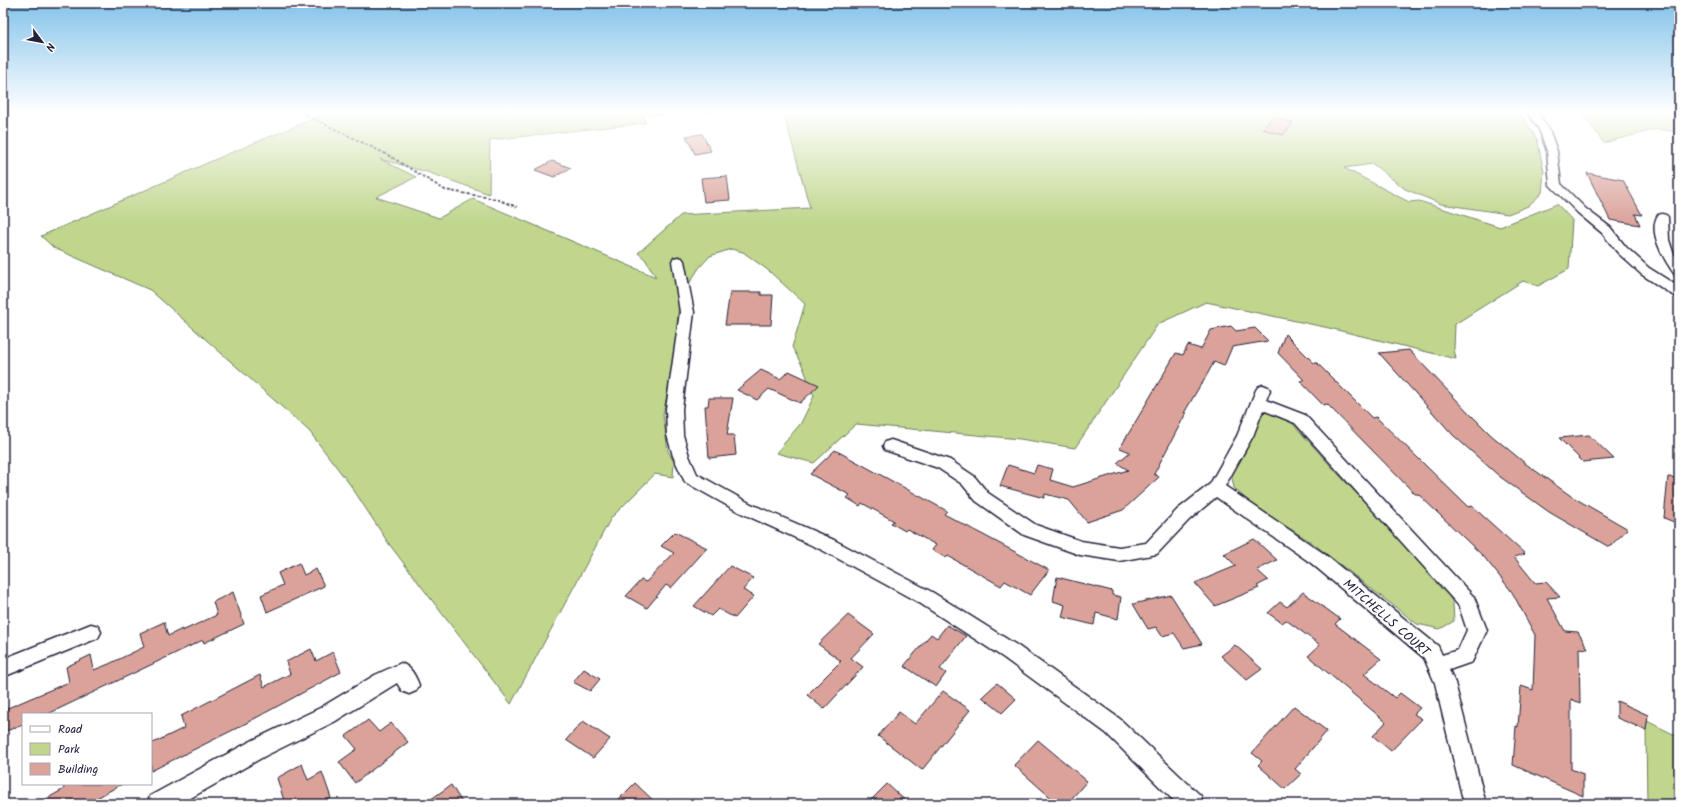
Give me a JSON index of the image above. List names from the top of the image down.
{
  "streets": {
    "street": ["MITCHELLS COURT"]
  },
  "legend": ["Road", "Park", "Building"],
  "north": "bottom right"
}
